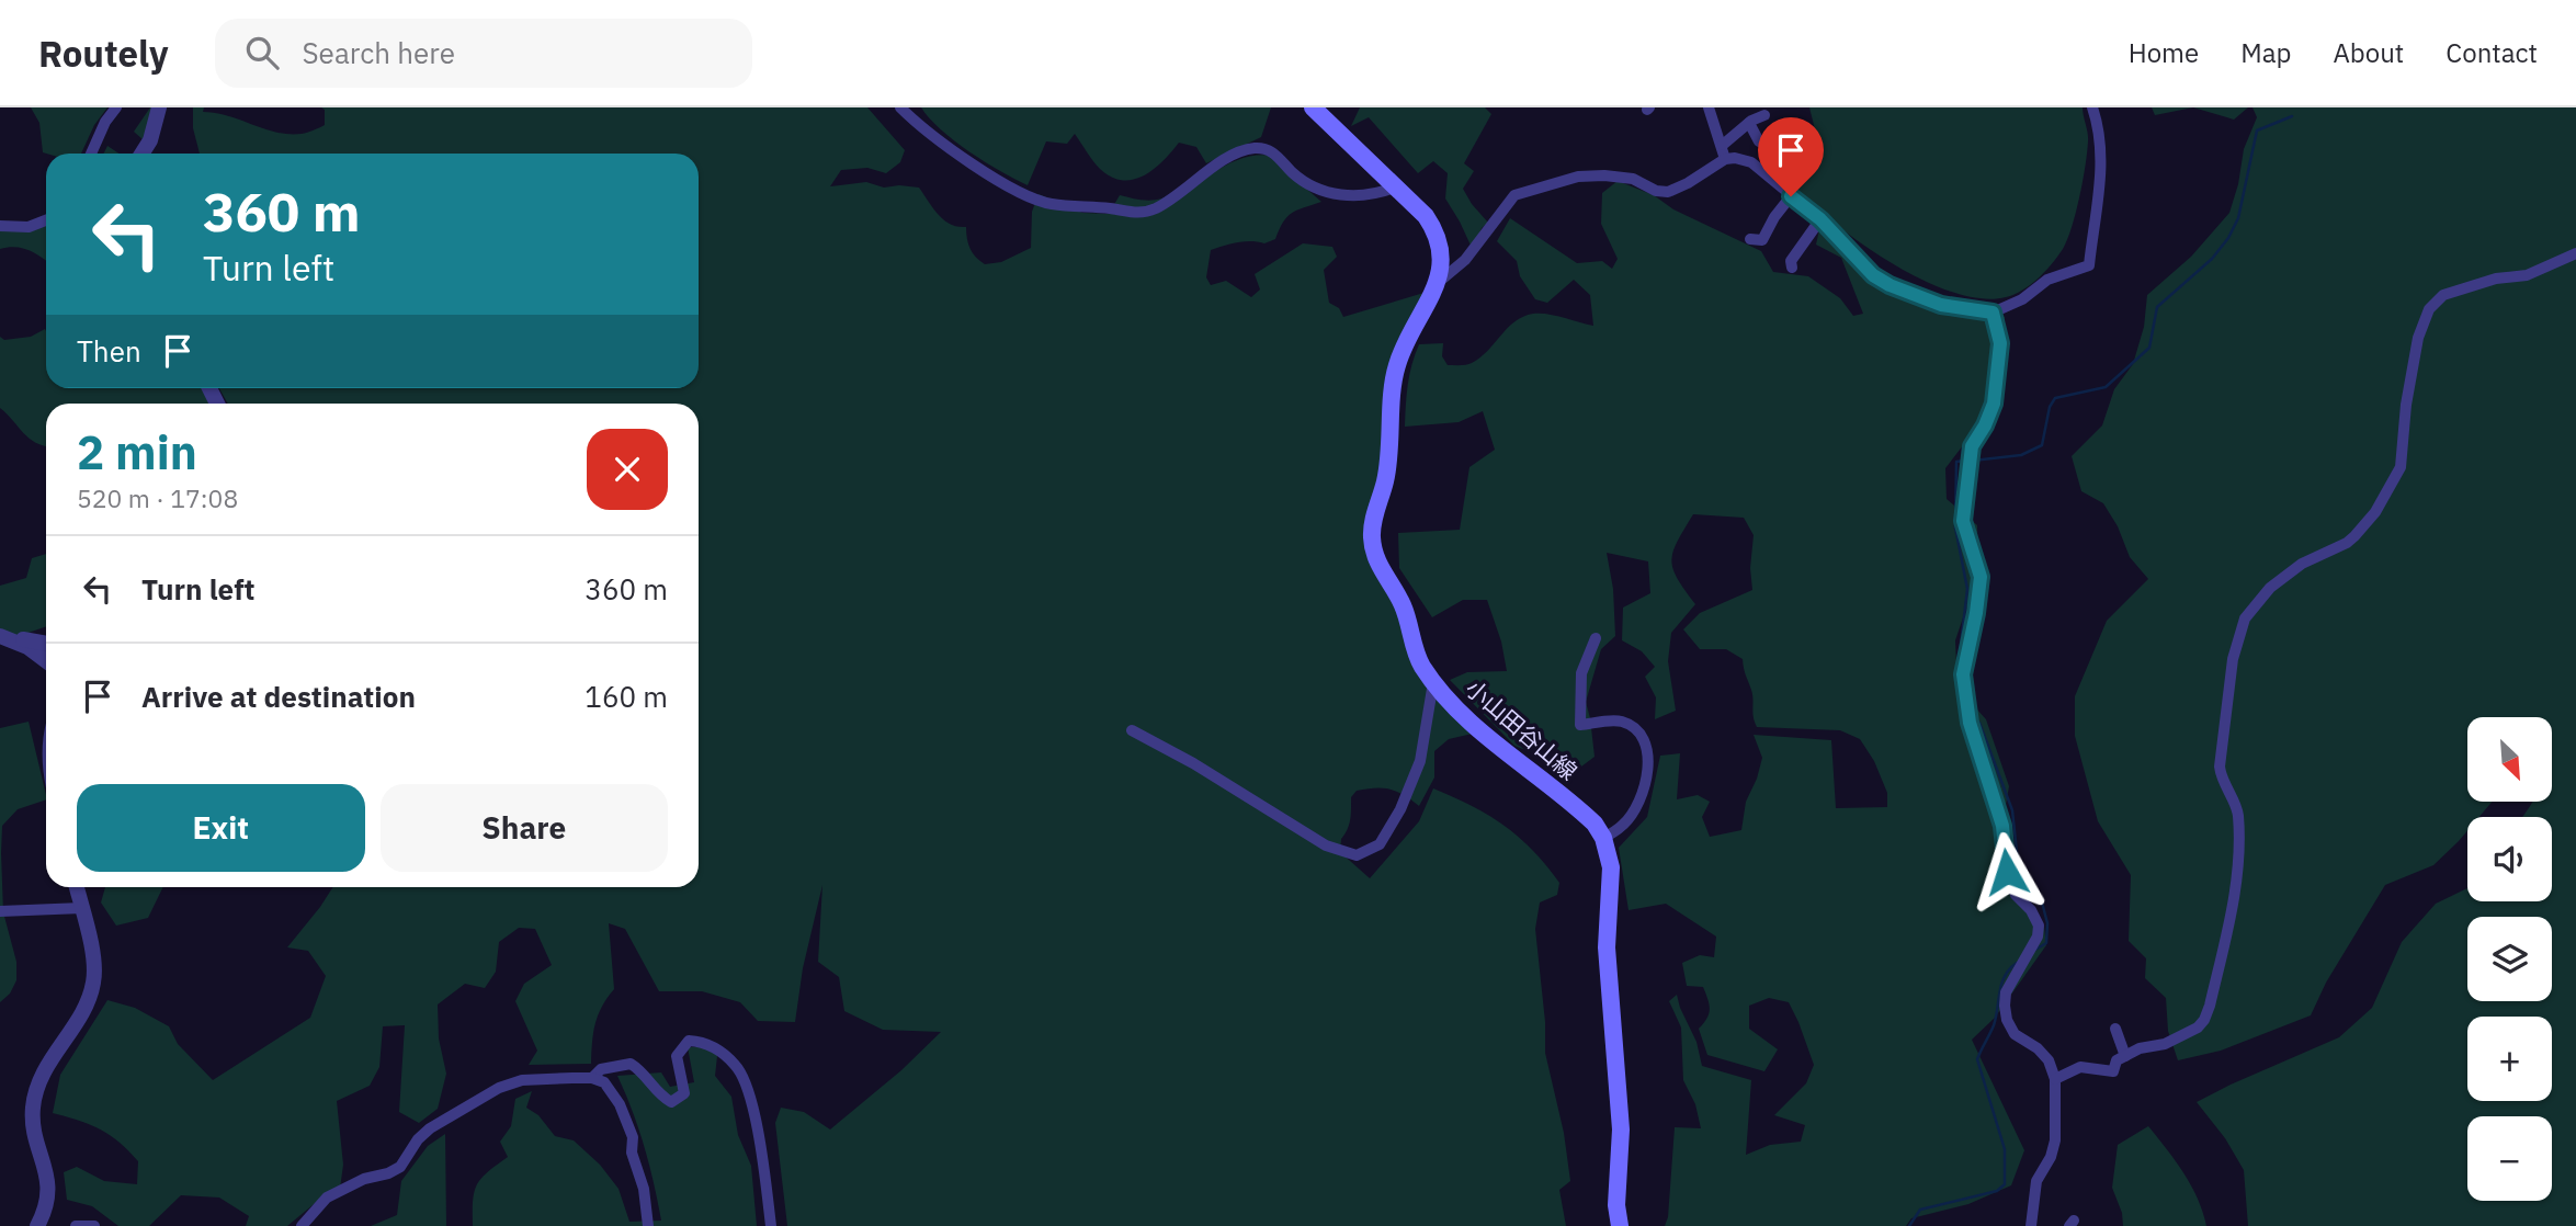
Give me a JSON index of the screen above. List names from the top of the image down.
{
  "streets": {
    "main road": ["小山田谷山線"]
  },
  "north": "bottom right",
  "page": {
    "header": "Routely",
    "search": "Search here",
    "nav": [
      "Home",
      "Map",
      "About",
      "Contact"
    ],
    "turn": ["360 m", "Turn left"],
    "then": "Then",
    "heading": ["2 min", "520 m · 17:08"],
    "list": [
      {
        "name": "Turn left",
        "value": "360 m"
      },
      {
        "name": "Arrive at destination",
        "value": "160 m"
      }
    ],
    "map_buttons": ["+", "−"],
    "buttons": ["Exit", "Share"]
  }
}
